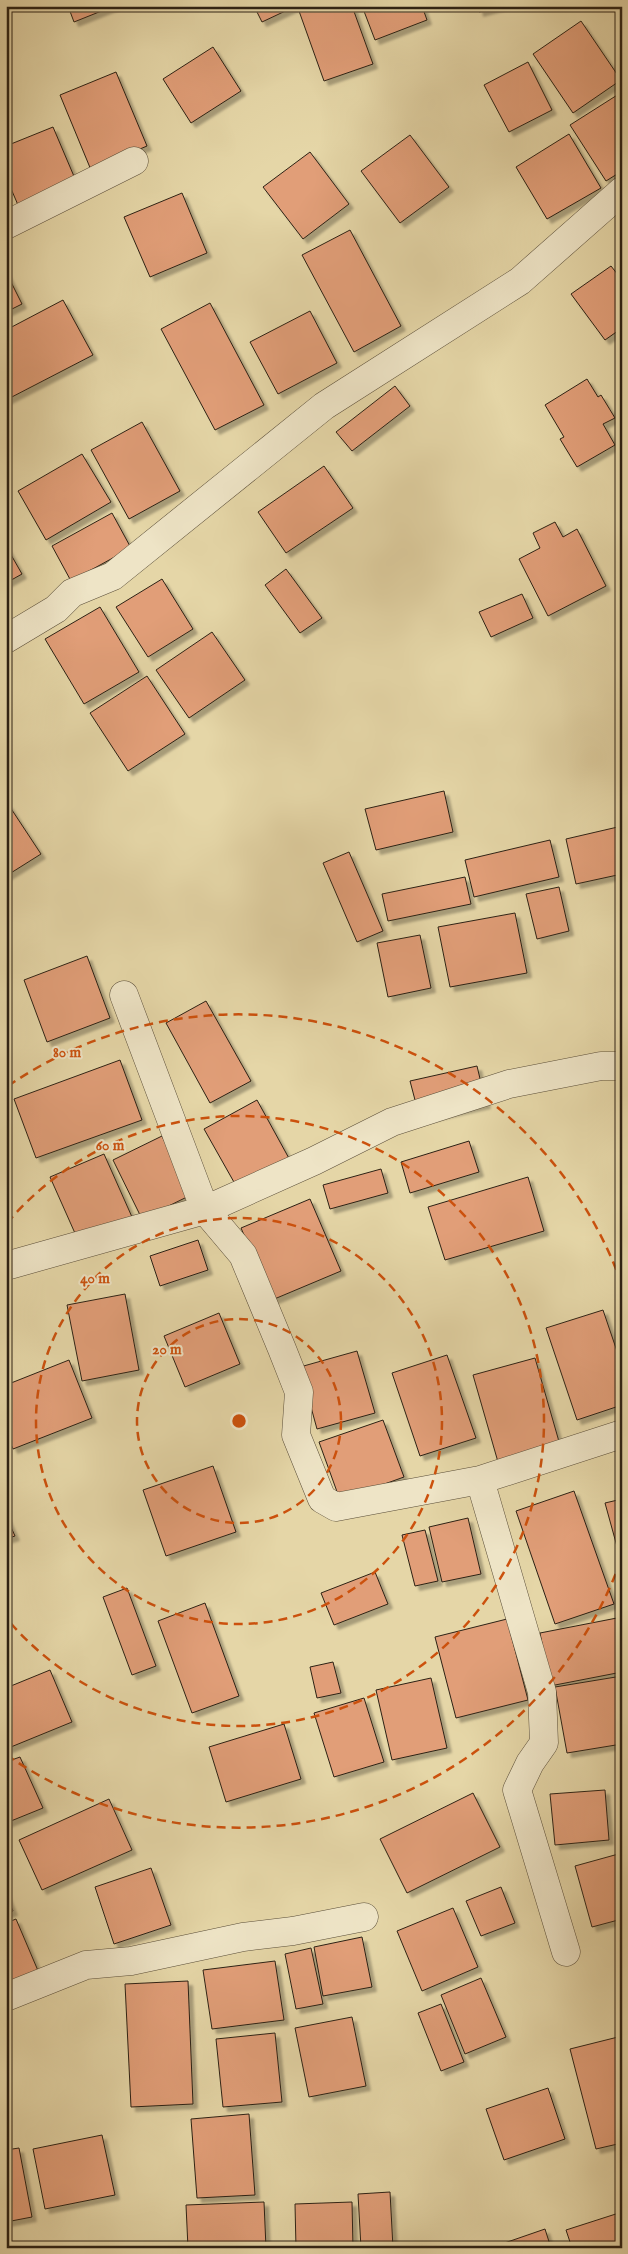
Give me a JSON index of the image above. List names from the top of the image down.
{
  "rings": [
    "80 m",
    "60 m",
    "40 m",
    "20 m"
  ]
}
